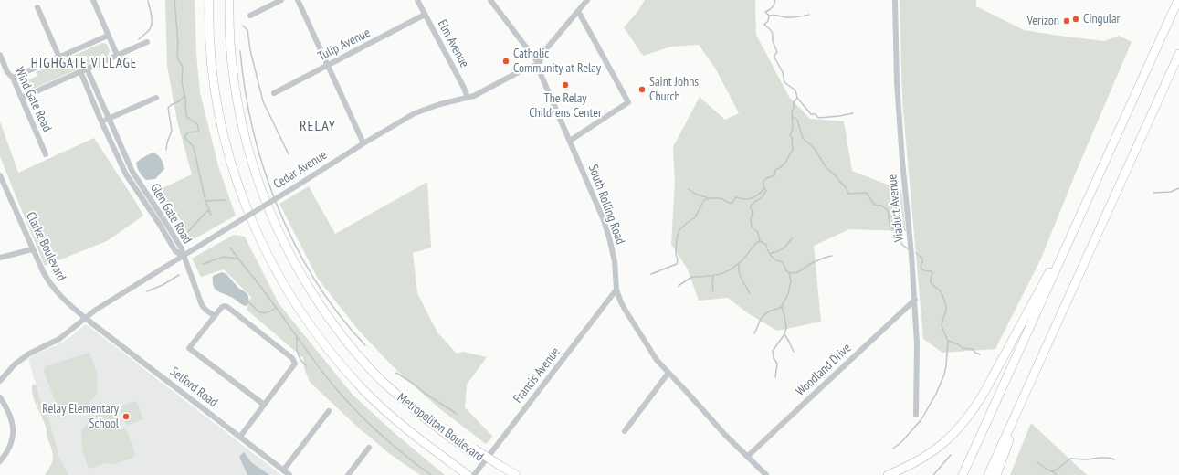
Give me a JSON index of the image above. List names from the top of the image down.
{
  "streets": {
    "highway": ["Metropolitan Boulevard"],
    "street": [
      "Elm Avenue",
      "Tulip Avenue",
      "Wind Gate Road",
      "Cedar Avenue",
      "South Rolling Road",
      "Viaduct Avenue",
      "Glen Gate Road",
      "Clarke Boulevard",
      "Woodland Drive",
      "Francis Avenue",
      "Selford Road"
    ]
  },
  "crossings": [
    ["Elm Avenue", "Tulip Avenue"],
    ["Elm Avenue", "Cedar Avenue"],
    ["Cedar Avenue", "South Rolling Road"],
    ["Cedar Avenue", "Glen Gate Road"],
    ["Cedar Avenue", "Clarke Boulevard"],
    ["Cedar Avenue", "Selford Road"],
    ["South Rolling Road", "Woodland Drive"],
    ["South Rolling Road", "Francis Avenue"],
    ["Viaduct Avenue", "Woodland Drive"],
    ["Clarke Boulevard", "Selford Road"]
  ],
  "districts": ["HIGHGATE VILLAGE", "RELAY"],
  "places": [
    "Cingular",
    "Verizon",
    "Catholic Community at Relay",
    "The Relay Childrens Center",
    "Saint Johns Church",
    "Relay Elementary School"
  ]
}
